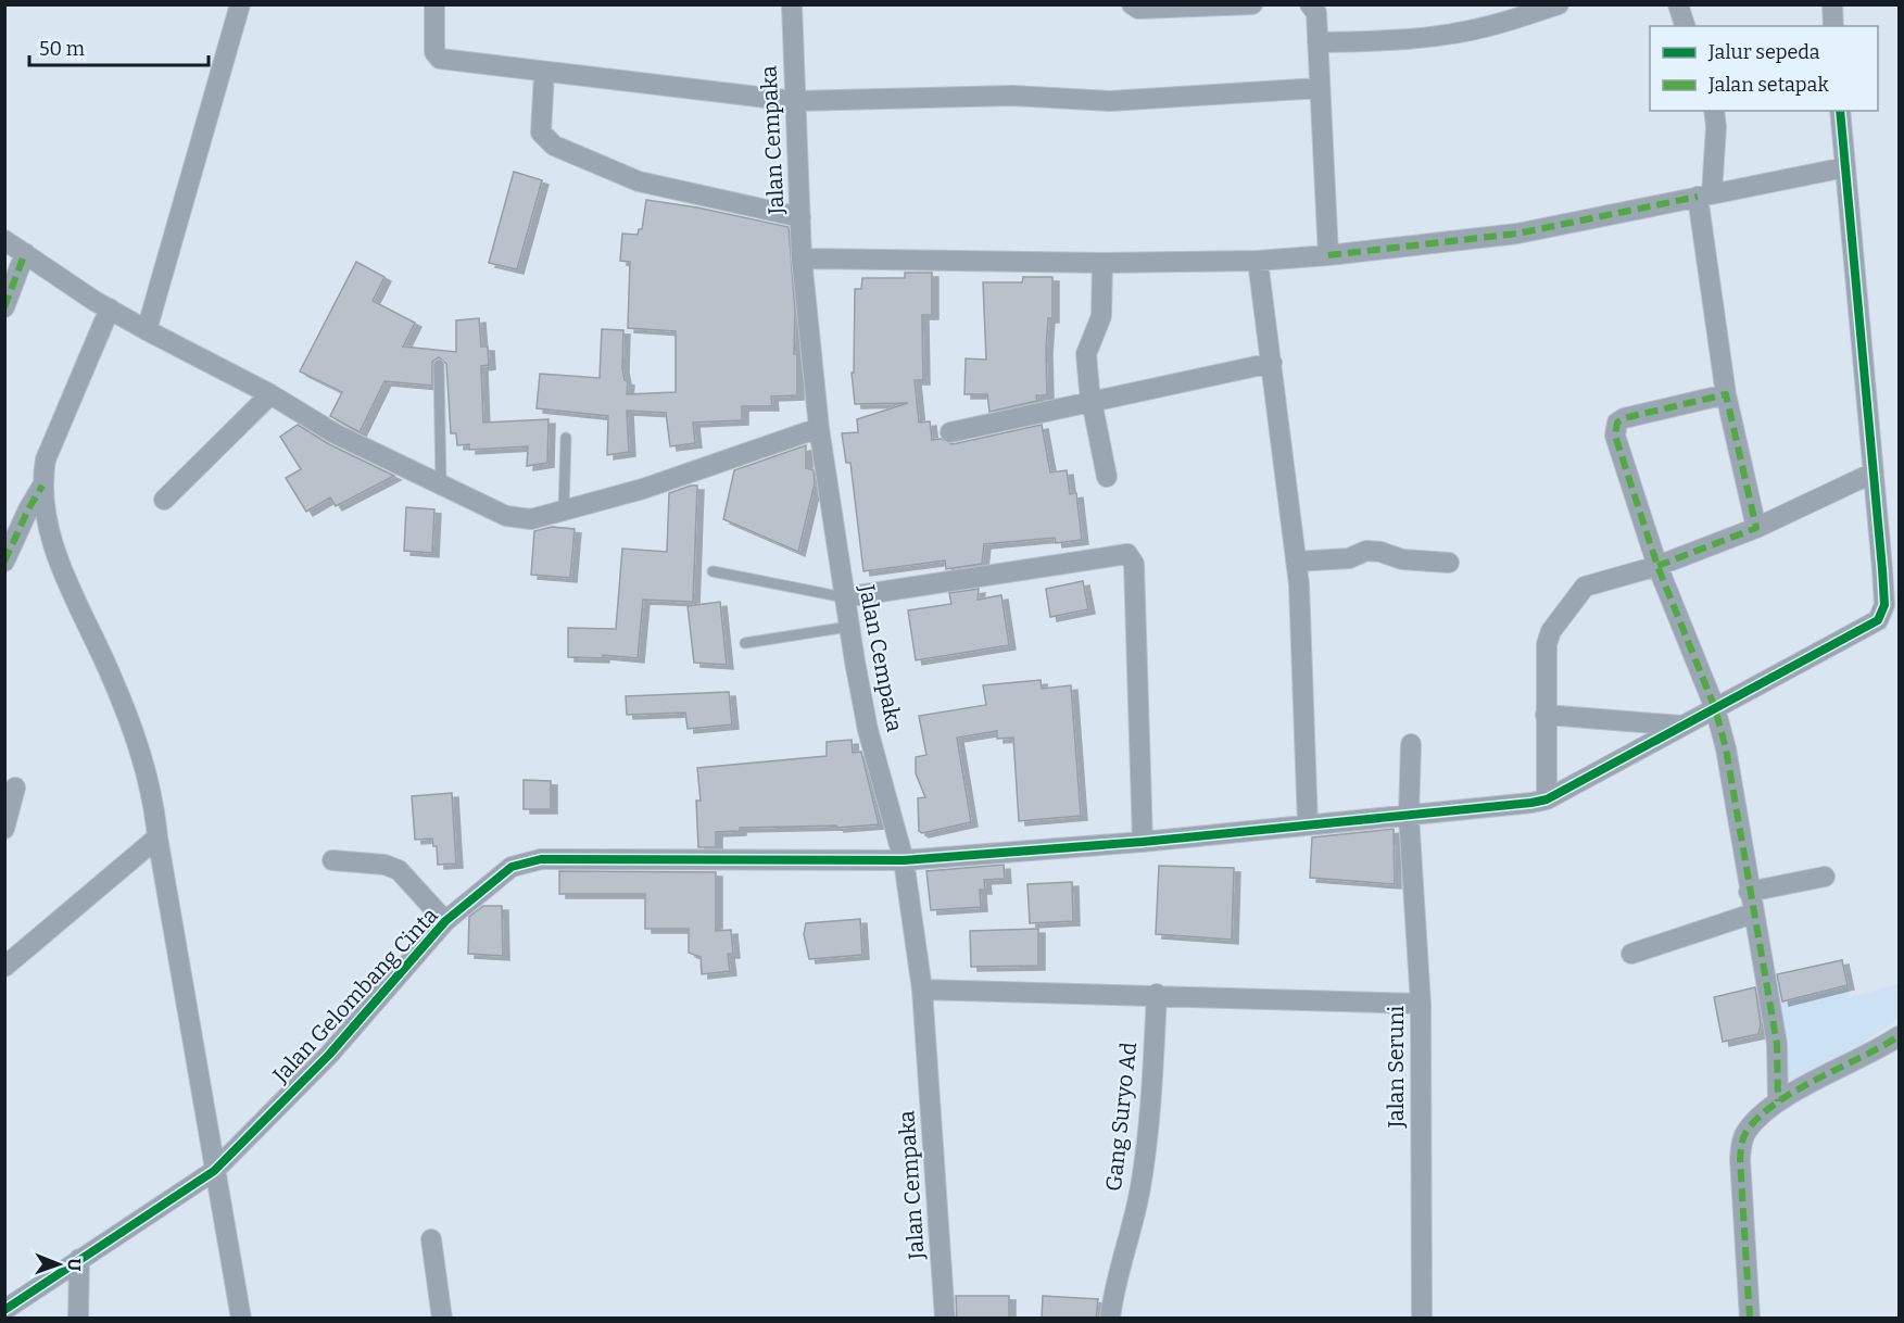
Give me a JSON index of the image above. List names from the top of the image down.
{
  "streets": {
    "street": [
      "Jalan Cempaka",
      "Jalan Gelombang Cinta",
      "Jalan Seruni",
      "Gang Suryo Ad"
    ]
  },
  "crossings": [
    ["Jalan Cempaka", "Jalan Gelombang Cinta"],
    ["Jalan Gelombang Cinta", "Jalan Seruni"]
  ],
  "legend": ["Jalur sepeda", "Jalan setapak"],
  "scale_bar": "50 m",
  "north": "right"
}
